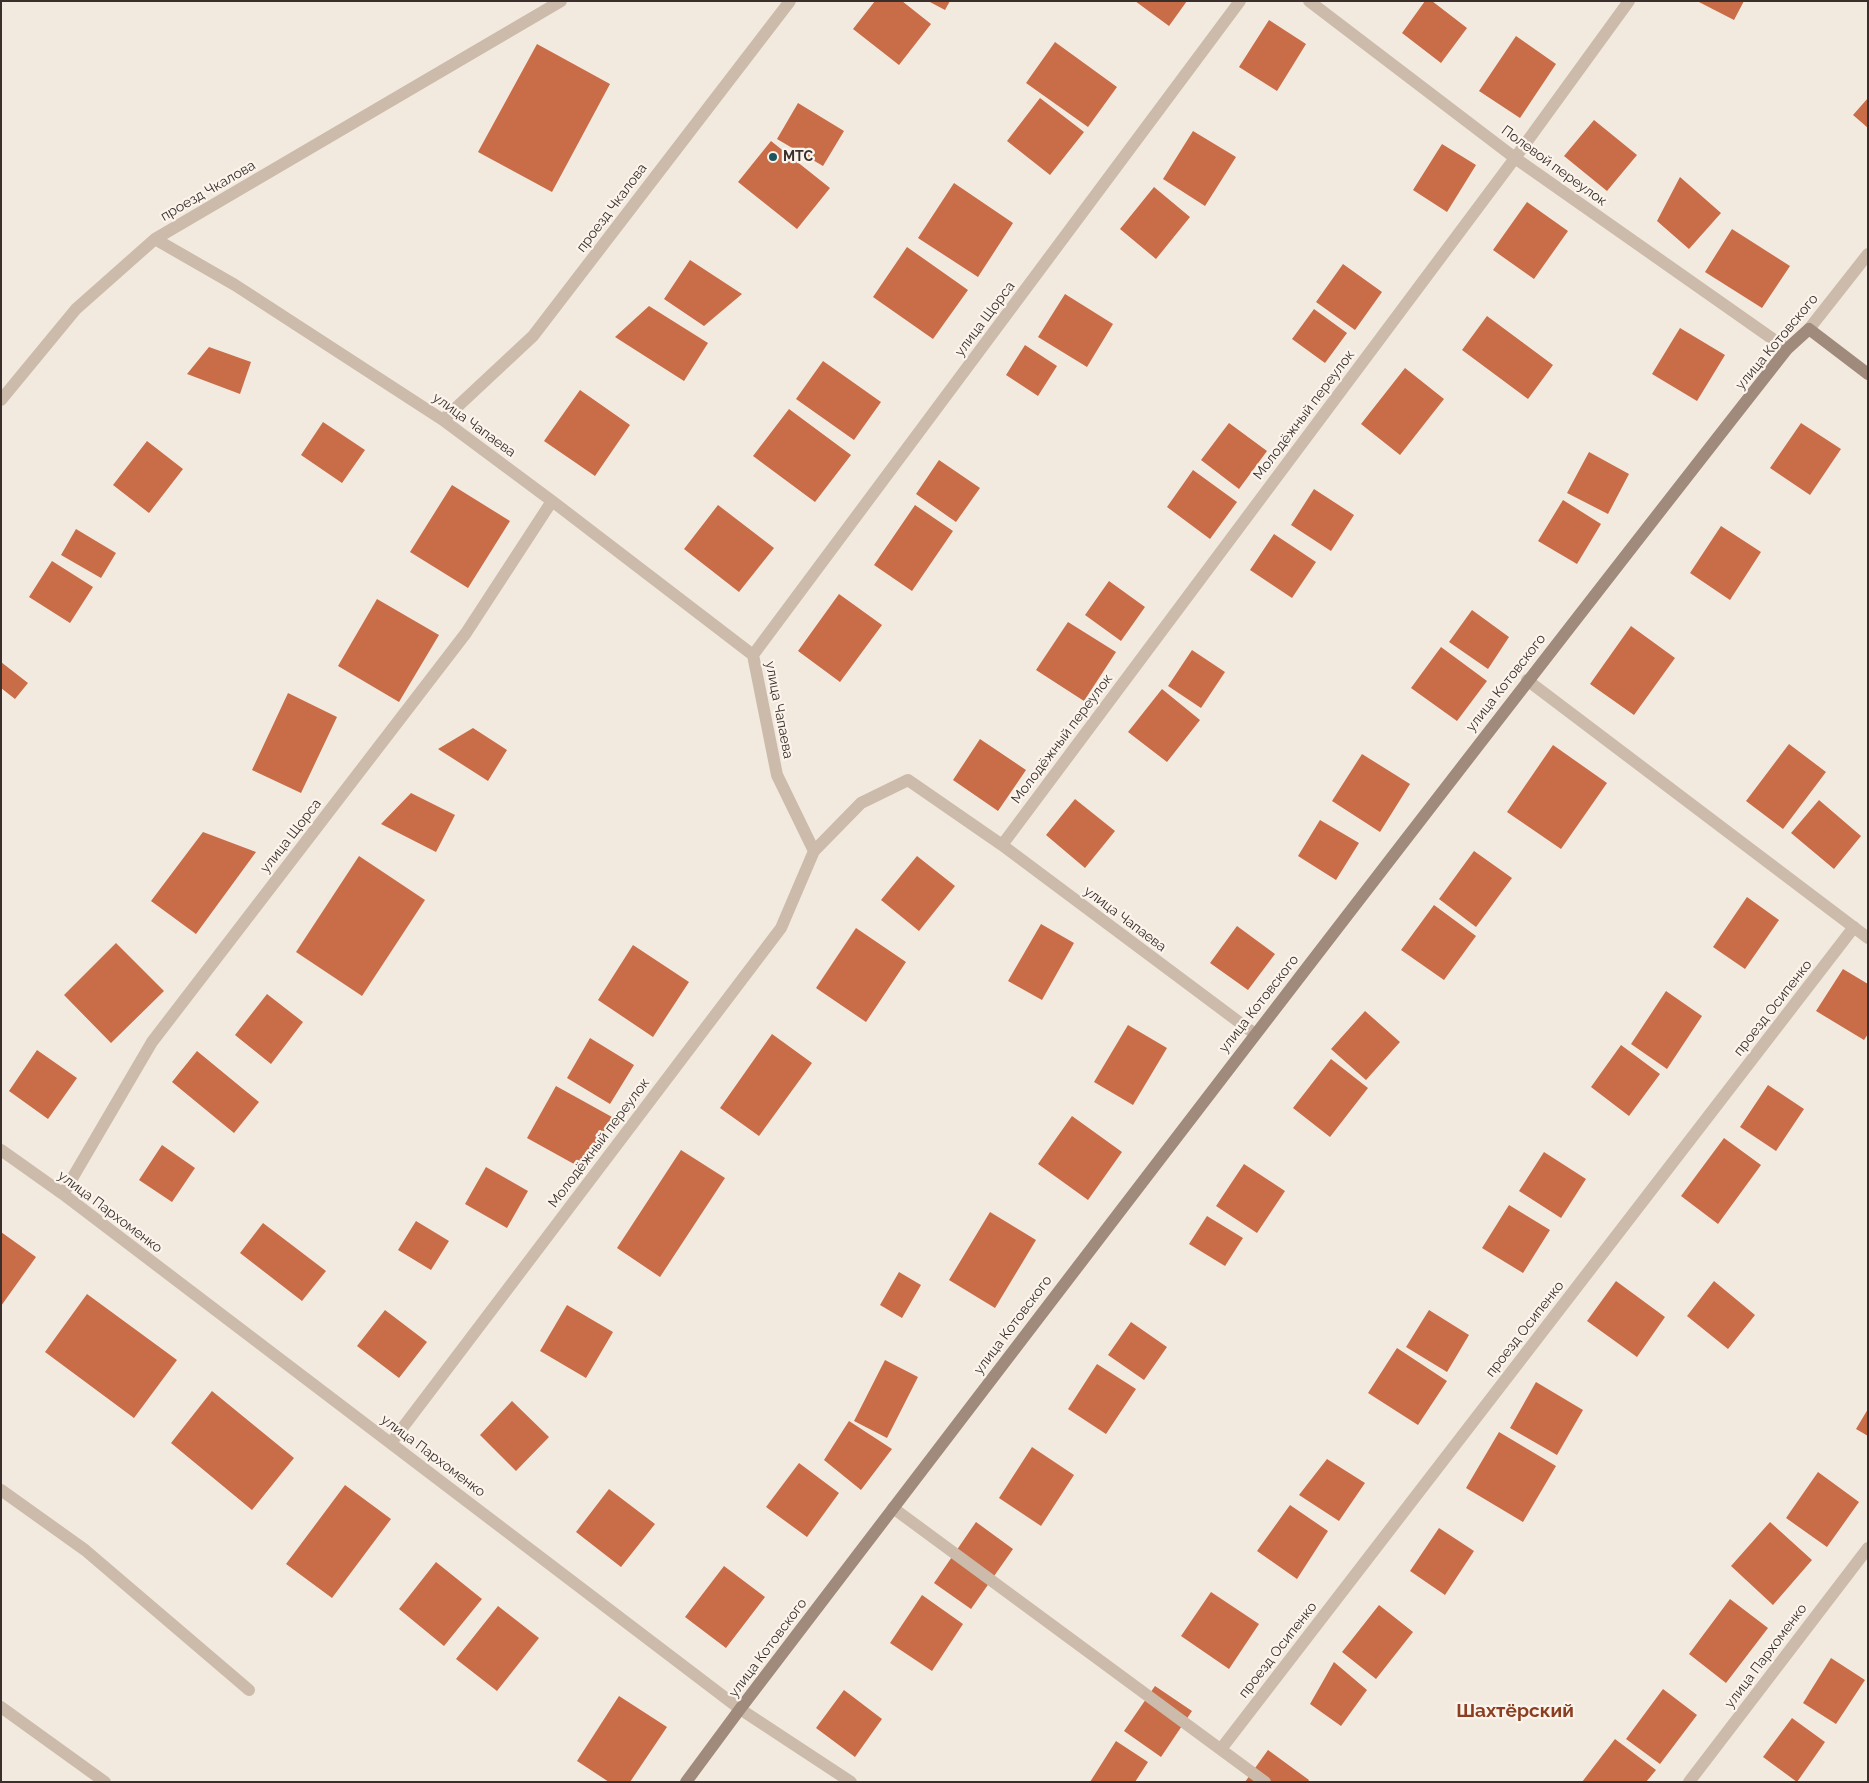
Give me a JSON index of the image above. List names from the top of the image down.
{
  "streets": {
    "street": [
      "Полевой переулок",
      "проезд Чкалова",
      "улица Щорса",
      "улица Котовского",
      "Молодёжный переулок",
      "улица Чапаева",
      "проезд Осипенко",
      "улица Пархоменко"
    ]
  },
  "crossings": [
    ["Полевой переулок", "улица Котовского"],
    ["Полевой переулок", "Молодёжный переулок"],
    ["проезд Чкалова", "улица Чапаева"],
    ["улица Щорса", "улица Чапаева"],
    ["улица Щорса", "улица Пархоменко"],
    ["улица Котовского", "улица Чапаева"],
    ["улица Котовского", "улица Пархоменко"],
    ["Молодёжный переулок", "улица Чапаева"],
    ["Молодёжный переулок", "улица Пархоменко"]
  ],
  "districts": ["Шахтёрский"],
  "places": ["МТС"]
}
